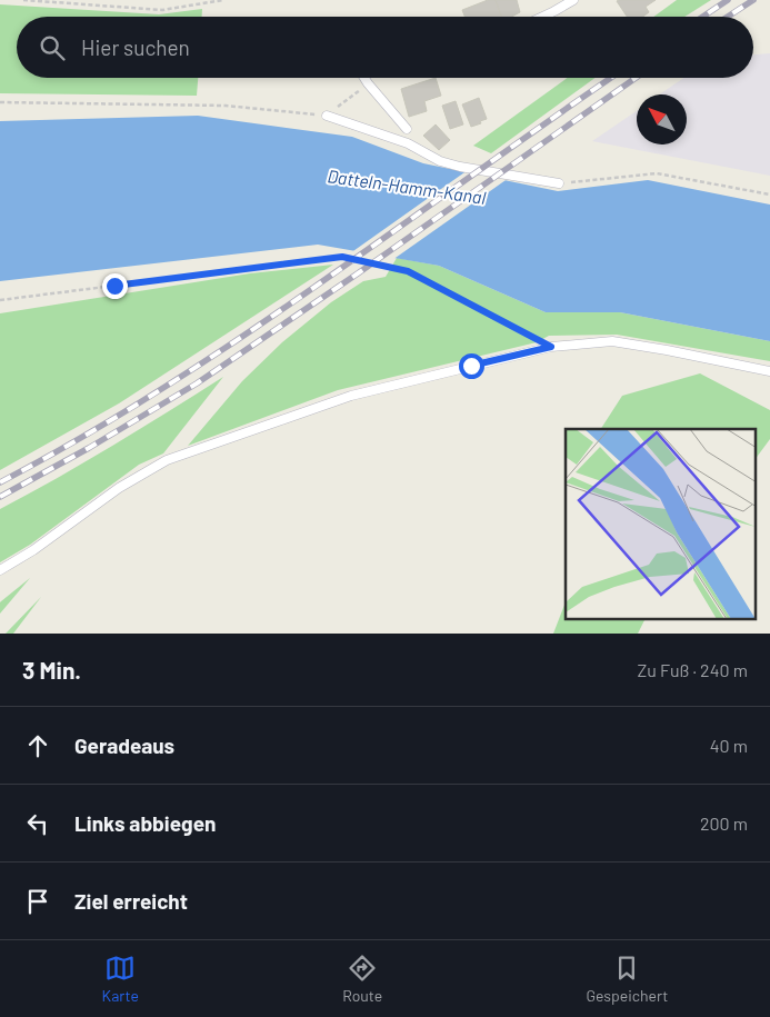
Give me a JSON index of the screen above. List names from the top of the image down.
{
  "water": ["Datteln-Hamm-Kanal"],
  "north": "top left",
  "page": {
    "search": "Hier suchen",
    "heading": ["3 Min.", "Zu Fuß · 240 m"],
    "list": [
      ["Geradeaus", "40 m"],
      ["Links abbiegen", "200 m"],
      "Ziel erreicht"
    ],
    "nav": ["Karte", "Route", "Gespeichert"]
  }
}
